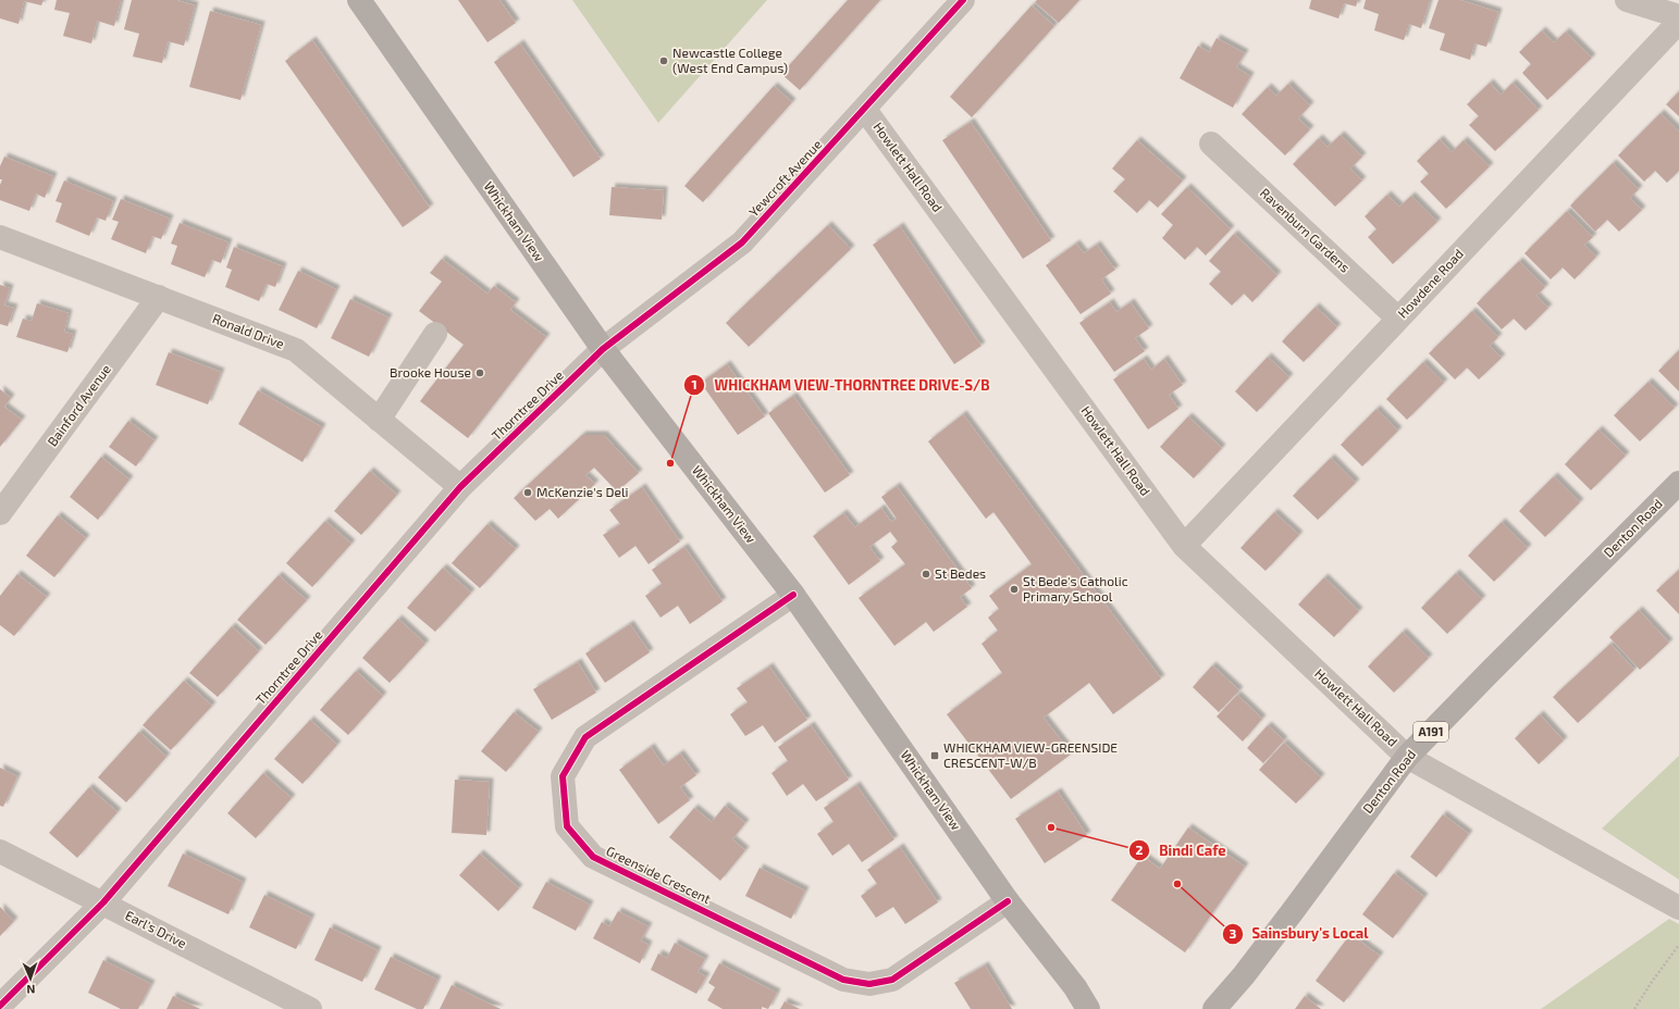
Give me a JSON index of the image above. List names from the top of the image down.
{
  "streets": {
    "main road": ["Whickham View", "Denton Road", "A191"],
    "street": [
      "Howlett Hall Road",
      "Yewcroft Avenue",
      "Ravenburn Gardens",
      "Howdene Road",
      "Ronald Drive",
      "Bainford Avenue",
      "Thorntree Drive",
      "Greenside Crescent",
      "Earl's Drive"
    ]
  },
  "crossings": [
    ["Howlett Hall Road", "Yewcroft Avenue"],
    ["Howlett Hall Road", "Howdene Road"],
    ["Howlett Hall Road", "Denton Road"],
    ["Yewcroft Avenue", "Whickham View"],
    ["Yewcroft Avenue", "Thorntree Drive"],
    ["Whickham View", "Thorntree Drive"],
    ["Whickham View", "Greenside Crescent"],
    ["Ravenburn Gardens", "Howdene Road"],
    ["Ronald Drive", "Bainford Avenue"],
    ["Ronald Drive", "Thorntree Drive"],
    ["Thorntree Drive", "Earl's Drive"]
  ],
  "places": {
    "other": [
      "Newcastle College (West End Campus)",
      "Brooke House",
      "WHICKHAM VIEW-THORNTREE DRIVE-S/B",
      "McKenzie's Deli",
      "St Bedes",
      "St Bede's Catholic Primary School",
      "Bindi Cafe",
      "Sainsbury's Local"
    ],
    "transit": ["WHICKHAM VIEW-GREENSIDE CRESCENT-W/B"]
  },
  "north": "bottom"
}
